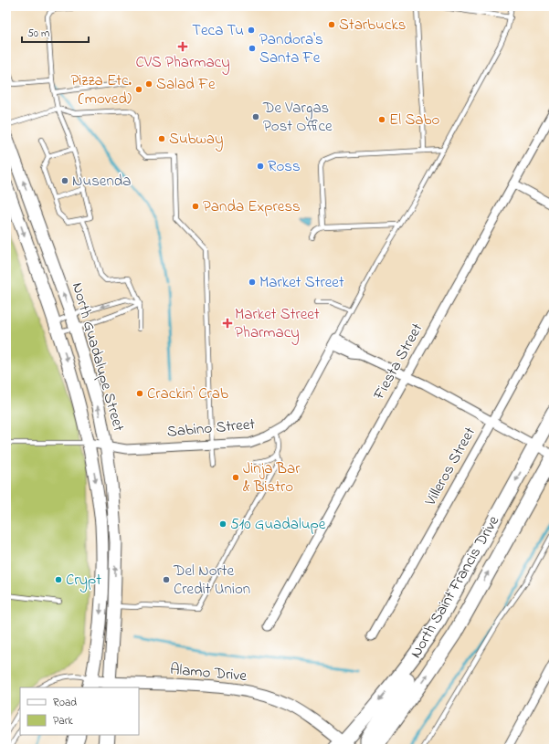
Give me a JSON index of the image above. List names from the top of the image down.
{
  "streets": {
    "highway": ["North Saint Francis Drive"],
    "main road": ["North Guadalupe Street"],
    "street": [
      "Fiesta Street",
      "Sabino Street",
      "Villeros Street",
      "Alamo Drive"
    ]
  },
  "crossings": [
    ["North Guadalupe Street", "Sabino Street"],
    ["North Guadalupe Street", "Alamo Drive"],
    ["North Saint Francis Drive", "Alamo Drive"]
  ],
  "places": {
    "other": [
      "Starbucks",
      "Teca Tu",
      "Pandora's Santa Fe",
      "Salad Fe",
      "Pizza Etc. (moved)",
      "De Vargas Post Office",
      "El Sabo",
      "Subway",
      "Ross",
      "Nusenda",
      "Panda Express",
      "Market Street",
      "Crackin' Crab",
      "Jinja Bar & Bistro",
      "510 Guadalupe",
      "Crypt",
      "Del Norte Credit Union"
    ],
    "health": ["CVS Pharmacy", "Market Street Pharmacy"]
  },
  "legend": ["Road", "Park"],
  "scale_bar": "50 m"
}
